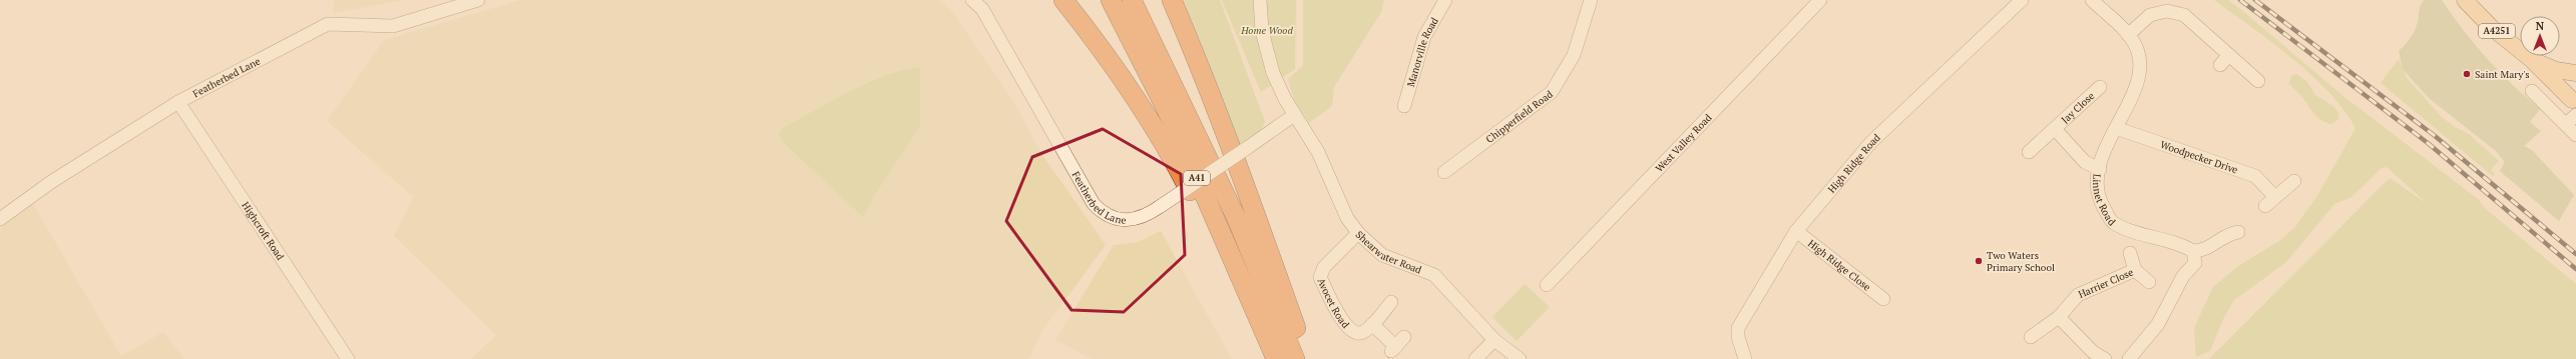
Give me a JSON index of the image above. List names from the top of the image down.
{
  "streets": {
    "highway": ["A41"],
    "main road": ["A4251"],
    "street": [
      "Manorville Road",
      "Featherbed Lane",
      "Jay Close",
      "Chipperfield Road",
      "West Valley Road",
      "Woodpecker Drive",
      "High Ridge Road",
      "Linnet Road",
      "Highcroft Road",
      "Shearwater Road",
      "High Ridge Close",
      "Harrier Close",
      "Avocet Road"
    ]
  },
  "crossings": [
    ["Featherbed Lane", "Highcroft Road"],
    ["Featherbed Lane", "Shearwater Road"],
    ["Jay Close", "Linnet Road"],
    ["Woodpecker Drive", "Linnet Road"],
    ["High Ridge Road", "High Ridge Close"],
    ["Shearwater Road", "Avocet Road"]
  ],
  "parks": ["Home Wood"],
  "places": ["Saint Mary's", "Two Waters Primary School"],
  "north": "top"
}
